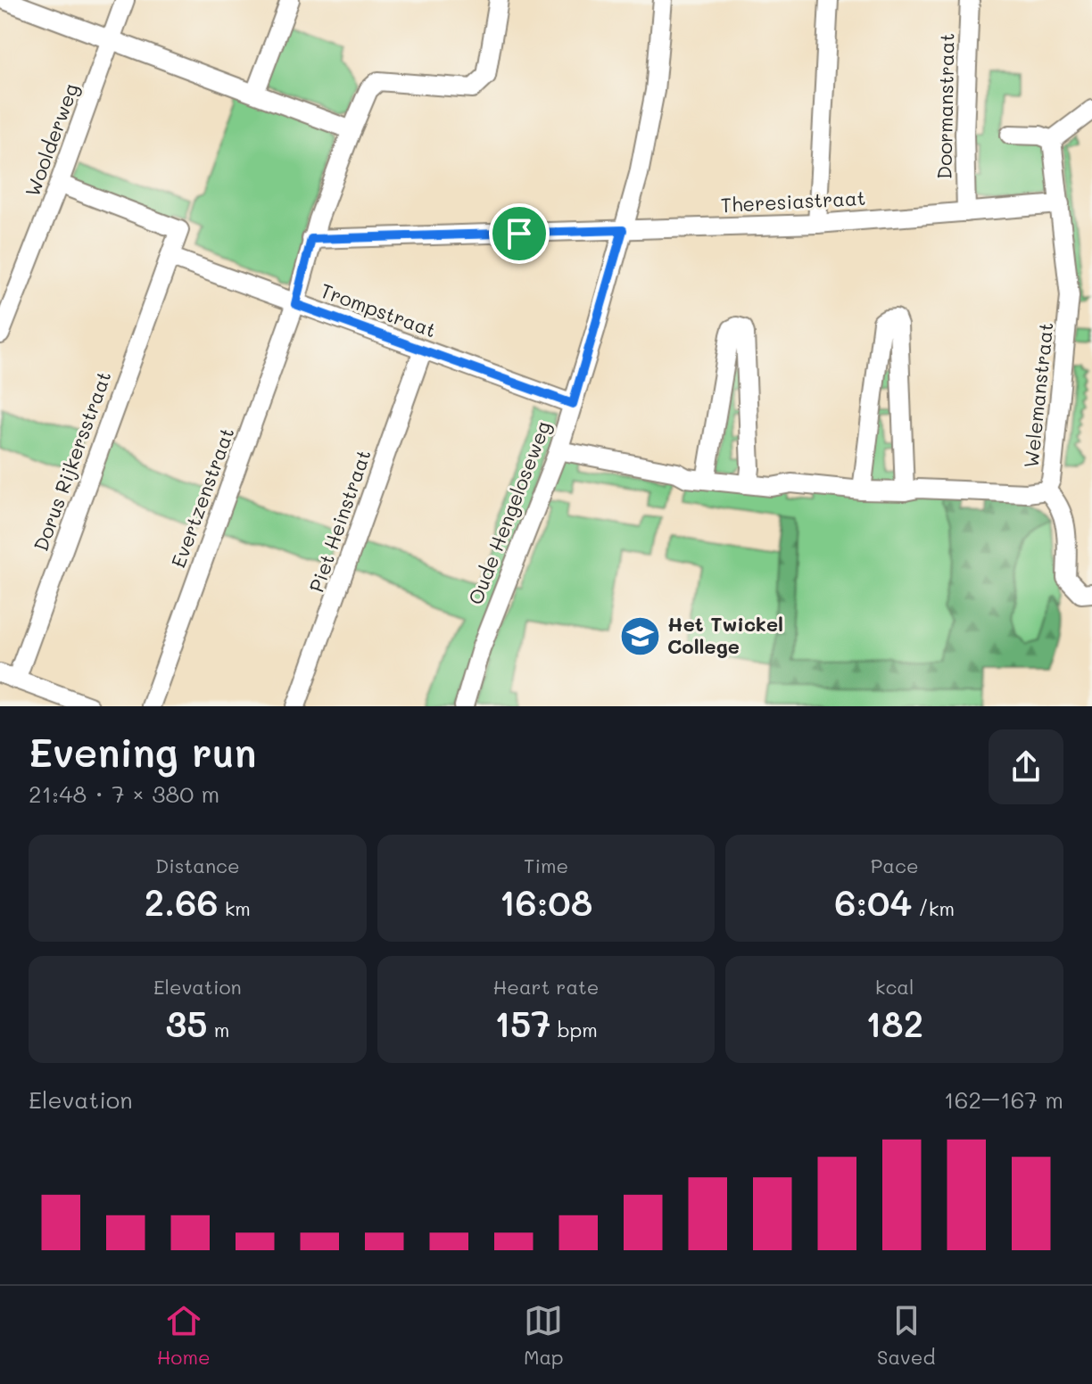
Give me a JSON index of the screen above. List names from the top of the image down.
{
  "streets": {
    "street": [
      "Doormanstraat",
      "Woolderweg",
      "Theresiastraat",
      "Trompstraat",
      "Welemanstraat",
      "Dorus Rijkersstraat",
      "Evertzenstraat",
      "Oude Hengeloseweg",
      "Piet Heinstraat"
    ]
  },
  "crossings": [
    ["Doormanstraat", "Theresiastraat"],
    ["Woolderweg", "Dorus Rijkersstraat"],
    ["Theresiastraat", "Welemanstraat"],
    ["Theresiastraat", "Evertzenstraat"],
    ["Theresiastraat", "Oude Hengeloseweg"],
    ["Trompstraat", "Dorus Rijkersstraat"],
    ["Trompstraat", "Evertzenstraat"],
    ["Trompstraat", "Oude Hengeloseweg"],
    ["Trompstraat", "Piet Heinstraat"],
    ["Welemanstraat", "Oude Hengeloseweg"]
  ],
  "places": {
    "school or university": ["Het Twickel College"]
  },
  "page": {
    "heading": ["Evening run", "21:48 · 7 × 380 m"],
    "stats": [
      ["Distance", "2.66 km"],
      ["Time", "16:08"],
      ["Pace", "6:04 /km"],
      ["Elevation", "35 m"],
      ["Heart rate", "157 bpm"],
      ["kcal", "182"]
    ],
    "chart": ["Elevation", "162–167 m"],
    "tabs": ["Home", "Map", "Saved"]
  }
}
